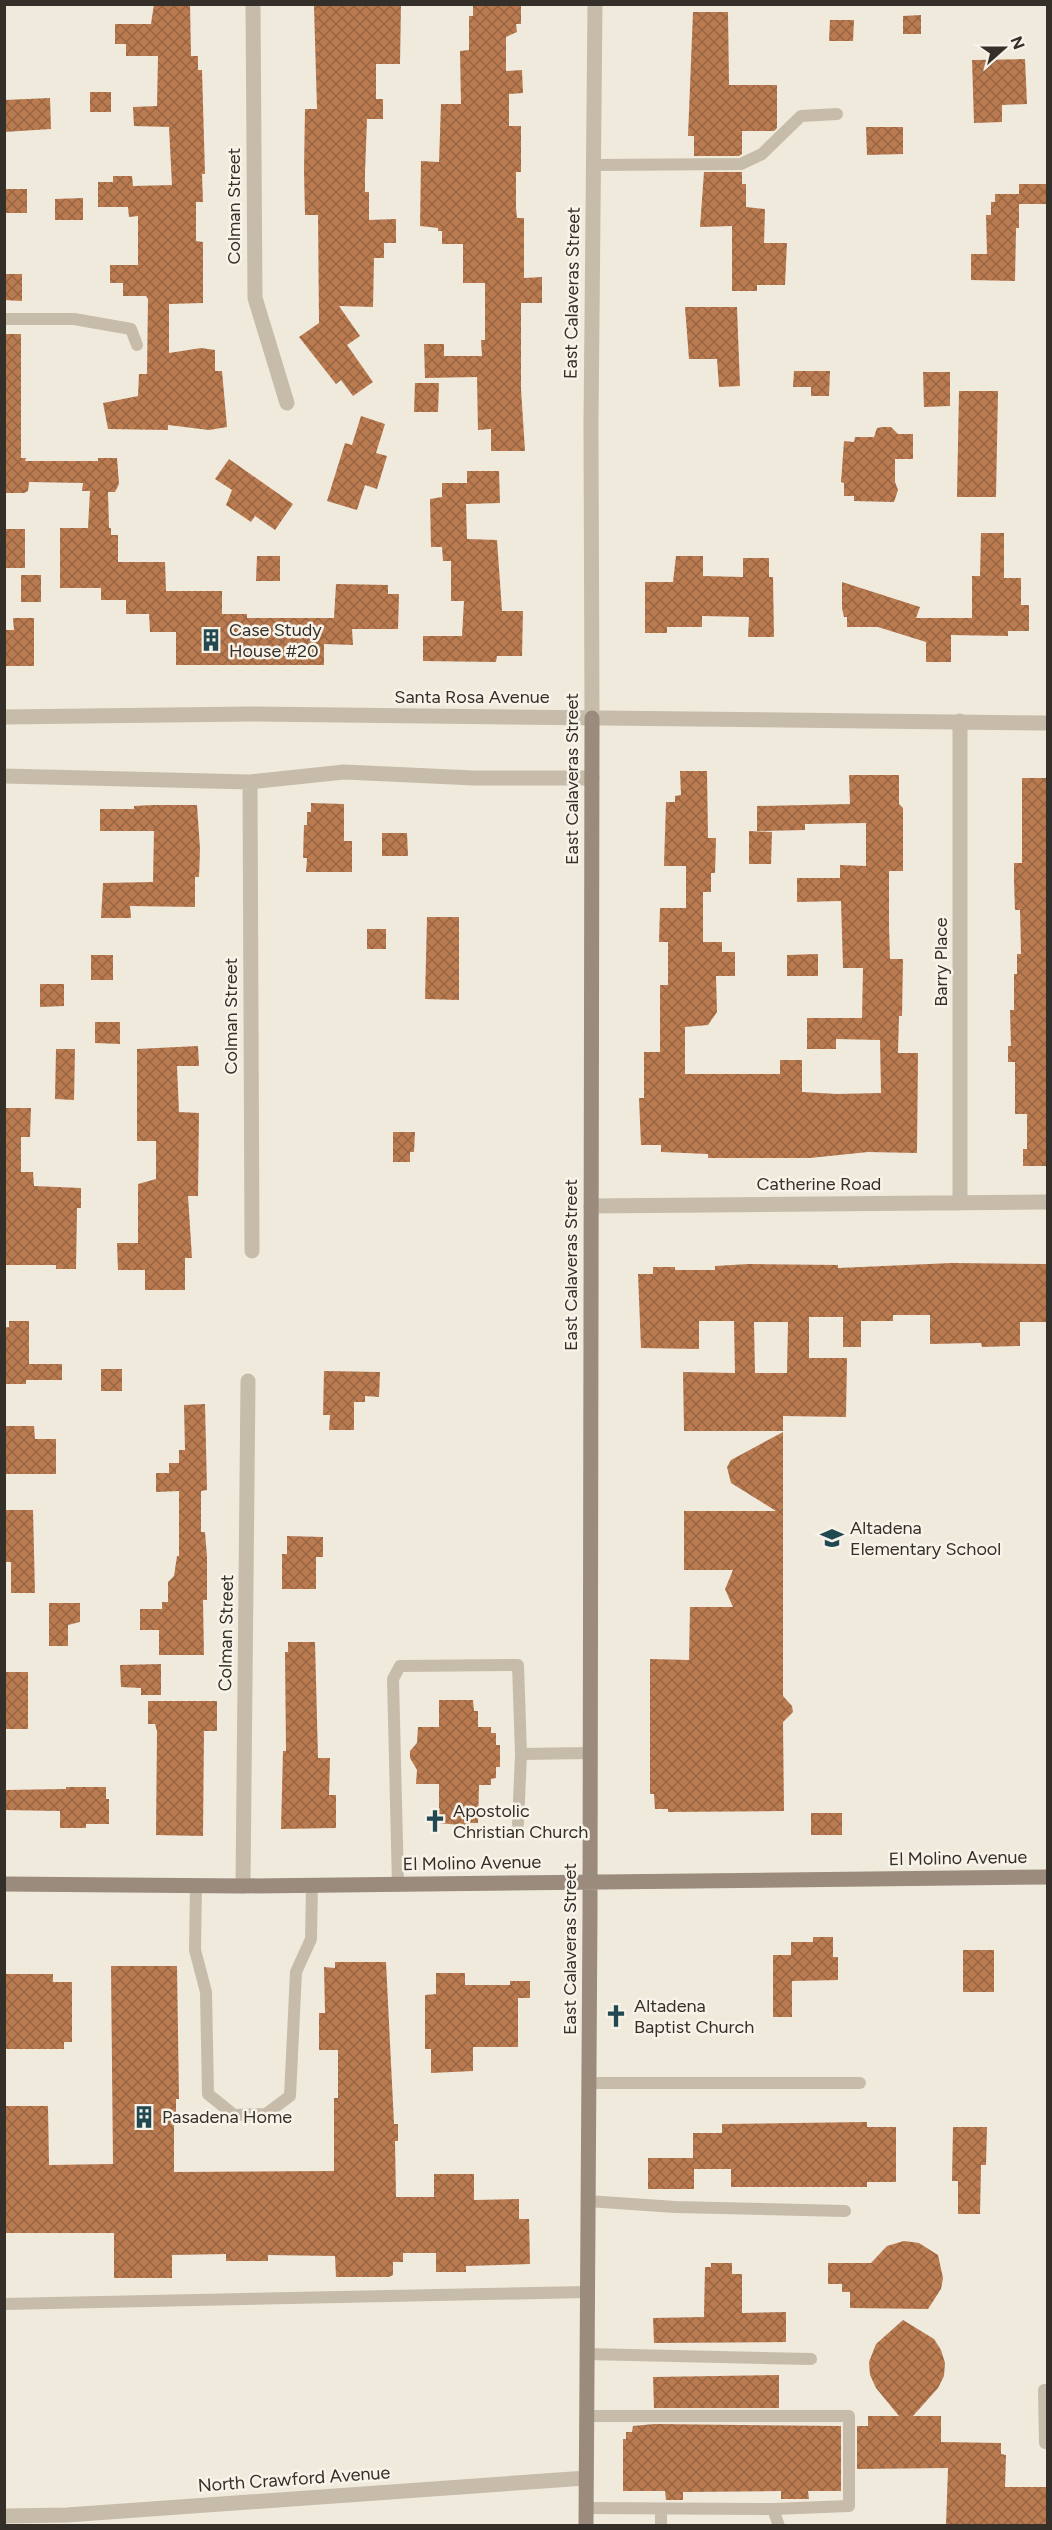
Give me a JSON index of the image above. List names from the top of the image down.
{
  "streets": {
    "street": [
      "Colman Street",
      "East Calaveras Street",
      "Santa Rosa Avenue",
      "Barry Place",
      "Catherine Road",
      "El Molino Avenue",
      "North Crawford Avenue"
    ]
  },
  "crossings": [
    ["Colman Street", "El Molino Avenue"],
    ["East Calaveras Street", "Santa Rosa Avenue"],
    ["East Calaveras Street", "Catherine Road"],
    ["East Calaveras Street", "El Molino Avenue"],
    ["East Calaveras Street", "North Crawford Avenue"],
    ["Santa Rosa Avenue", "Barry Place"],
    ["Barry Place", "Catherine Road"]
  ],
  "places": {
    "building": ["Case Study House #20", "Pasadena Home"],
    "school or university": ["Altadena Elementary School"],
    "church": ["Apostolic Christian Church", "Altadena Baptist Church"]
  },
  "north": "right"
}
